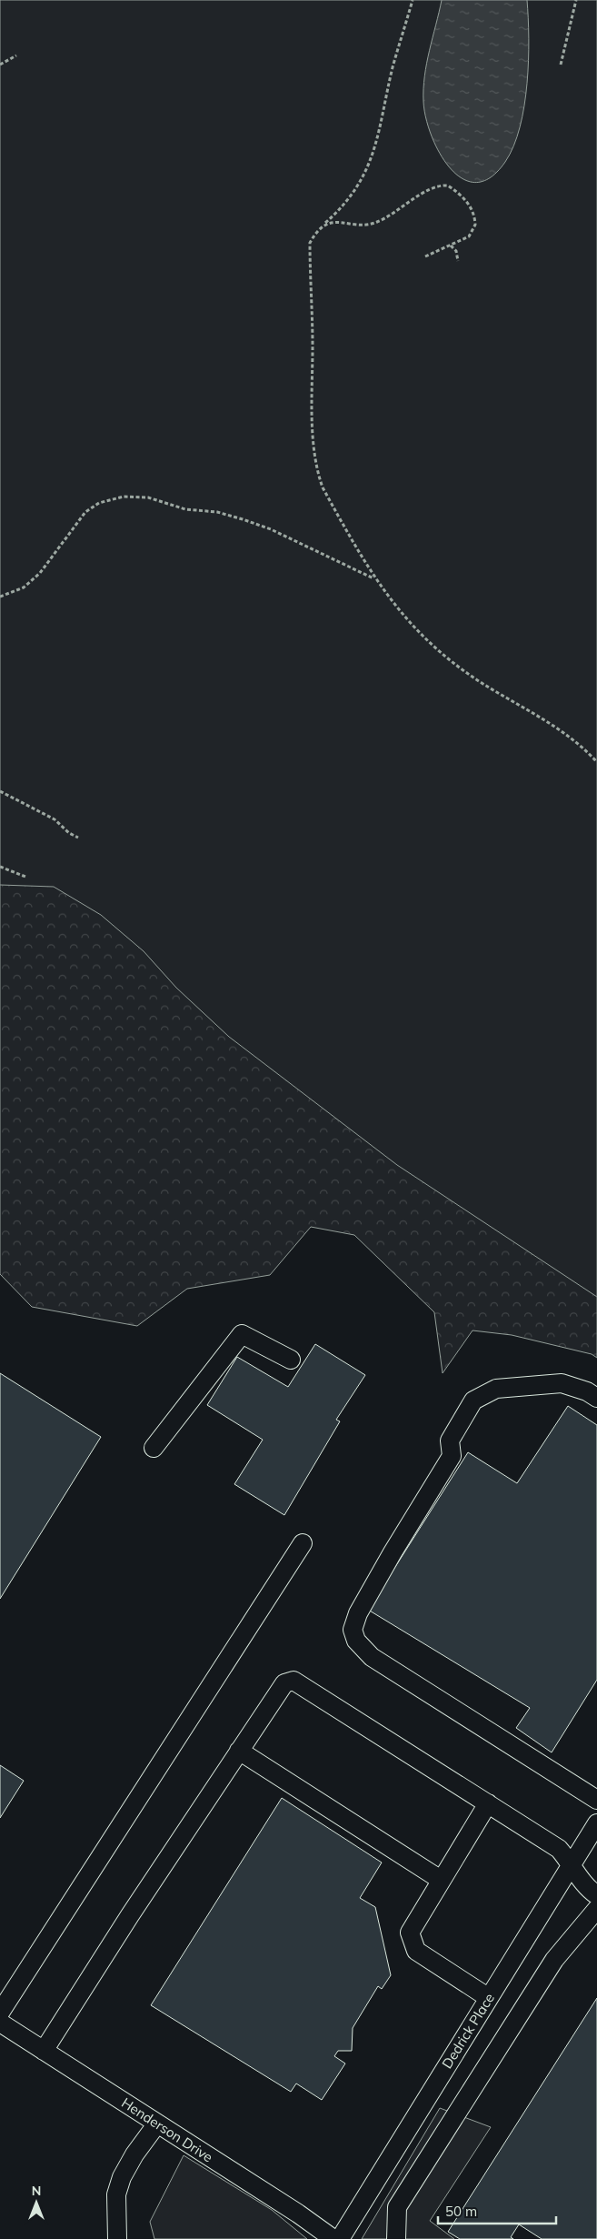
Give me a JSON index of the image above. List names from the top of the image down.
{
  "streets": {
    "street": ["Dedrick Place", "Henderson Drive"]
  },
  "scale_bar": "50 m",
  "north": "top"
}
